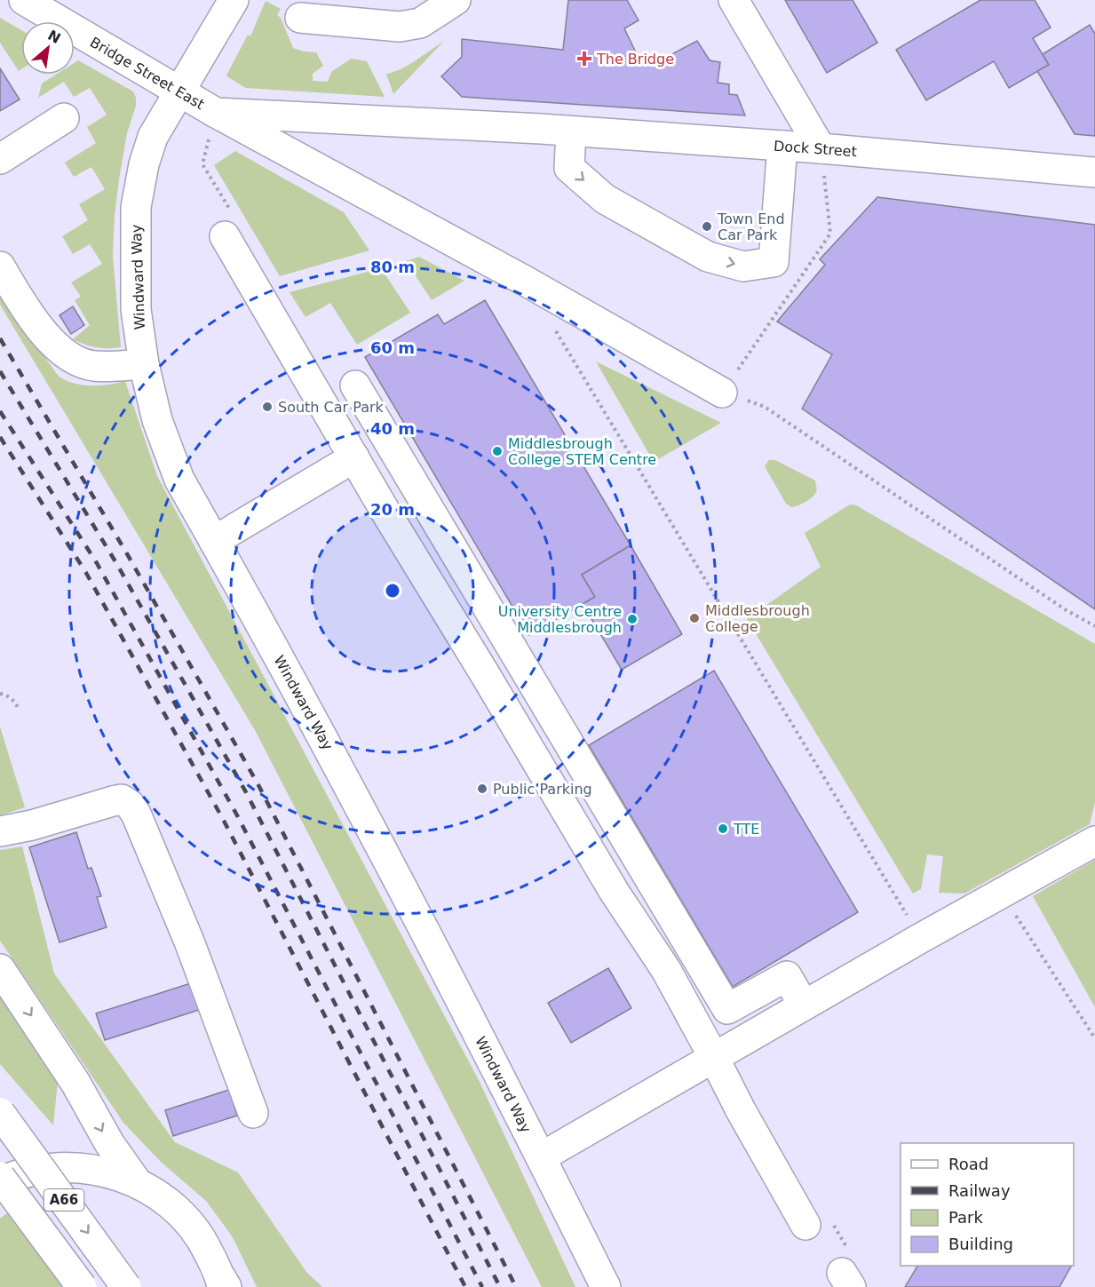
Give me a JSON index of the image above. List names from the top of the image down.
{
  "streets": {
    "main road": [
      "Bridge Street East",
      "Dock Street",
      "Windward Way",
      "A66"
    ]
  },
  "crossings": [
    ["Bridge Street East", "Dock Street"],
    ["Bridge Street East", "Windward Way"]
  ],
  "places": {
    "health": ["The Bridge"],
    "other": [
      "Town End Car Park",
      "South Car Park",
      "Middlesbrough College STEM Centre",
      "Middlesbrough College",
      "University Centre Middlesbrough",
      "Public Parking",
      "TTE"
    ]
  },
  "legend": [
    "Road",
    "Railway",
    "Park",
    "Building"
  ],
  "north": "top right",
  "rings": [
    "80 m",
    "60 m",
    "40 m",
    "20 m"
  ]
}
